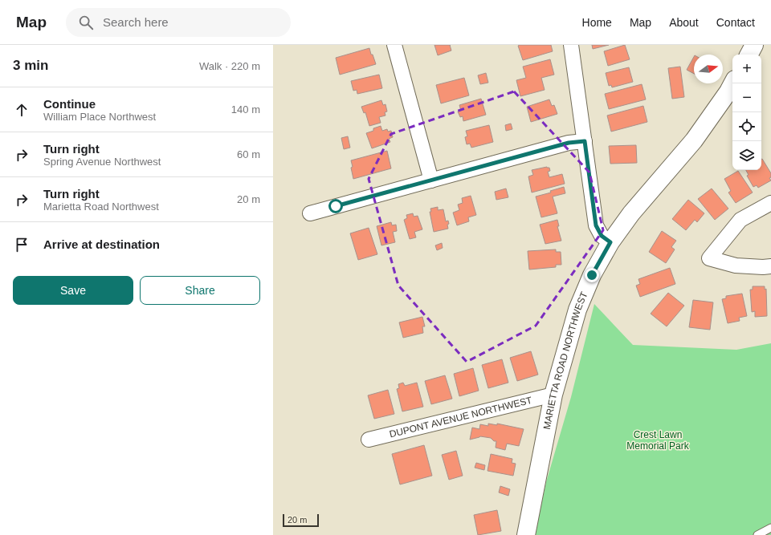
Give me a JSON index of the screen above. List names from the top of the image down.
{
  "streets": {
    "main road": ["MARIETTA ROAD NORTHWEST"],
    "street": ["DUPONT AVENUE NORTHWEST"]
  },
  "crossings": [
    ["MARIETTA ROAD NORTHWEST", "DUPONT AVENUE NORTHWEST"]
  ],
  "parks": ["Crest Lawn Memorial Park"],
  "scale_bar": "20 m",
  "north": "right",
  "page": {
    "header": "Map",
    "search": "Search here",
    "nav": [
      "Home",
      "Map",
      "About",
      "Contact"
    ],
    "heading": ["3 min", "Walk · 220 m"],
    "map_buttons": ["+", "−"],
    "list": [
      ["Continue", "William Place Northwest", "140 m"],
      ["Turn right", "Spring Avenue Northwest", "60 m"],
      ["Turn right", "Marietta Road Northwest", "20 m"],
      "Arrive at destination"
    ],
    "buttons": ["Save", "Share"],
    "scale": "20 m"
  }
}
